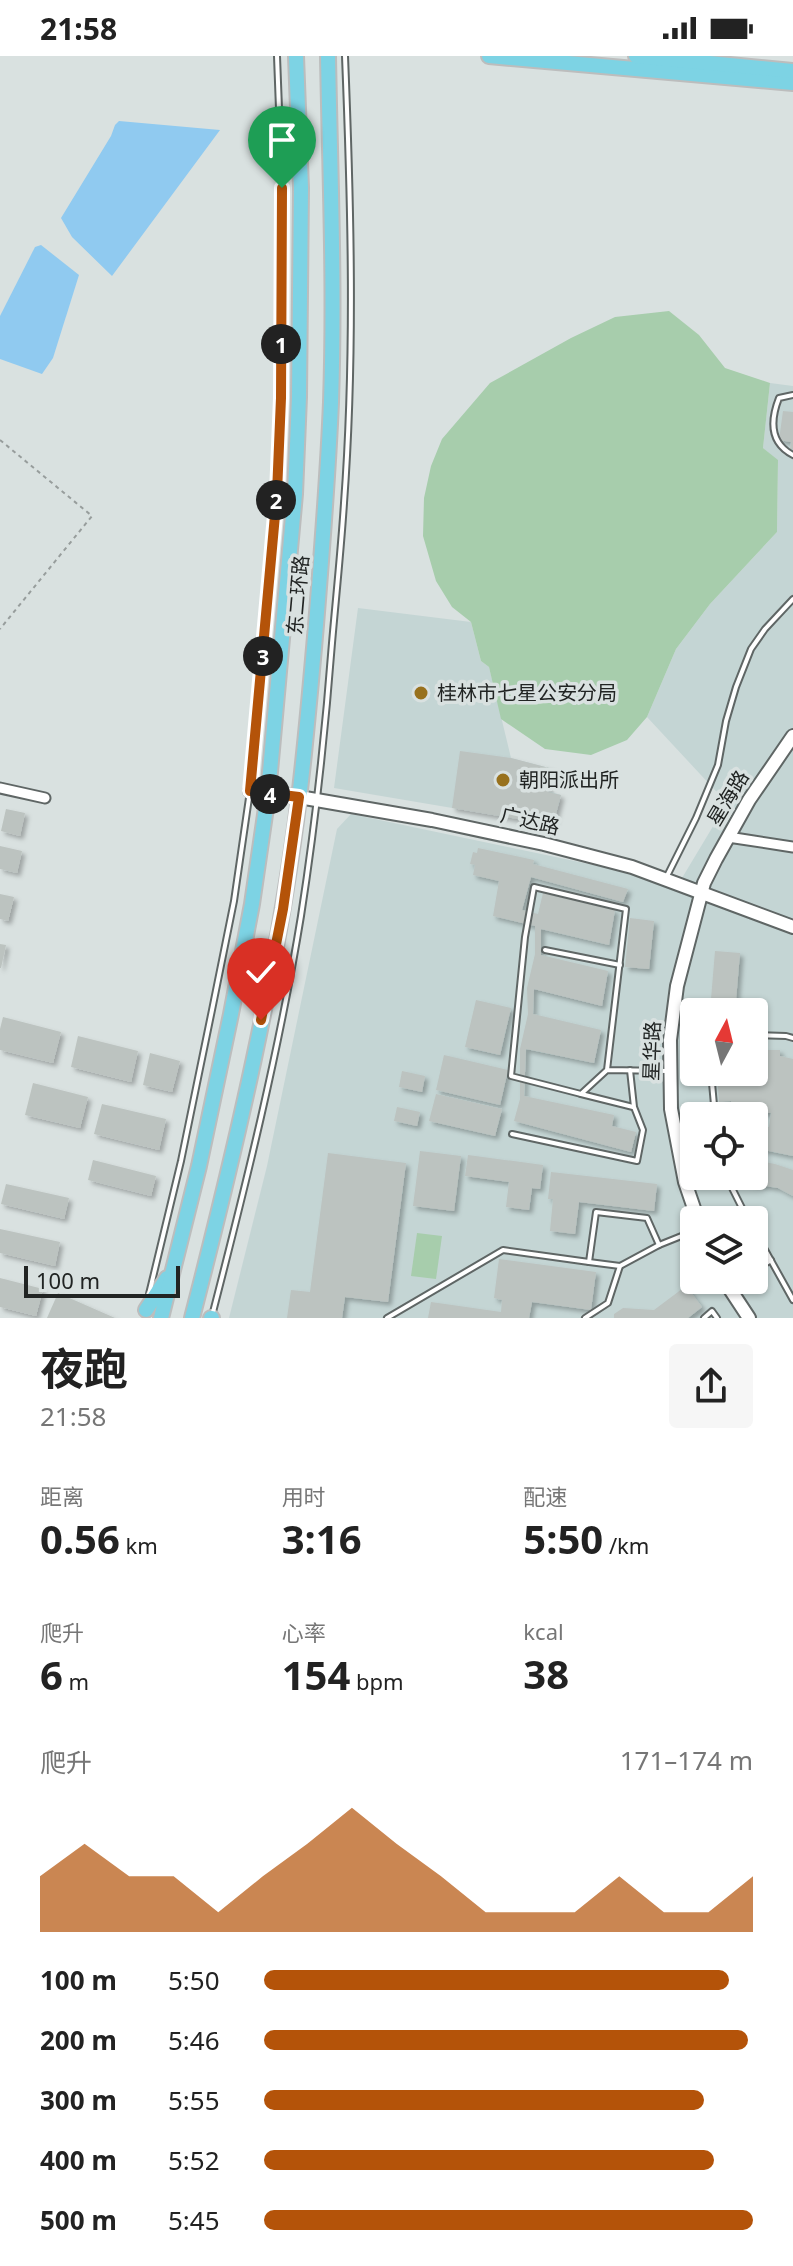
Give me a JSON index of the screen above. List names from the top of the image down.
{
  "streets": {
    "main road": ["东二环路"],
    "street": ["星海路", "广达路", "星华路"]
  },
  "crossings": [
    ["东二环路", "广达路"],
    ["星海路", "广达路"],
    ["星海路", "星华路"],
    ["广达路", "星华路"]
  ],
  "places": ["桂林市七星公安分局", "朝阳派出所"],
  "scale_bar": "100 m",
  "north": "top",
  "page": {
    "status": "21:58",
    "pins": [
      "1",
      "2",
      "3",
      "4"
    ],
    "scale": "100 m",
    "heading": ["夜跑", "21:58"],
    "stats": [
      ["距离", "0.56 km"],
      ["用时", "3:16"],
      ["配速", "5:50 /km"],
      ["爬升", "6 m"],
      ["心率", "154 bpm"],
      ["kcal", "38"]
    ],
    "chart": ["爬升", "171–174 m"],
    "list": [
      {
        "name": "100 m",
        "note": "5:50"
      },
      {
        "name": "200 m",
        "note": "5:46"
      },
      {
        "name": "300 m",
        "note": "5:55"
      },
      {
        "name": "400 m",
        "note": "5:52"
      },
      {
        "name": "500 m",
        "note": "5:45"
      }
    ]
  }
}
